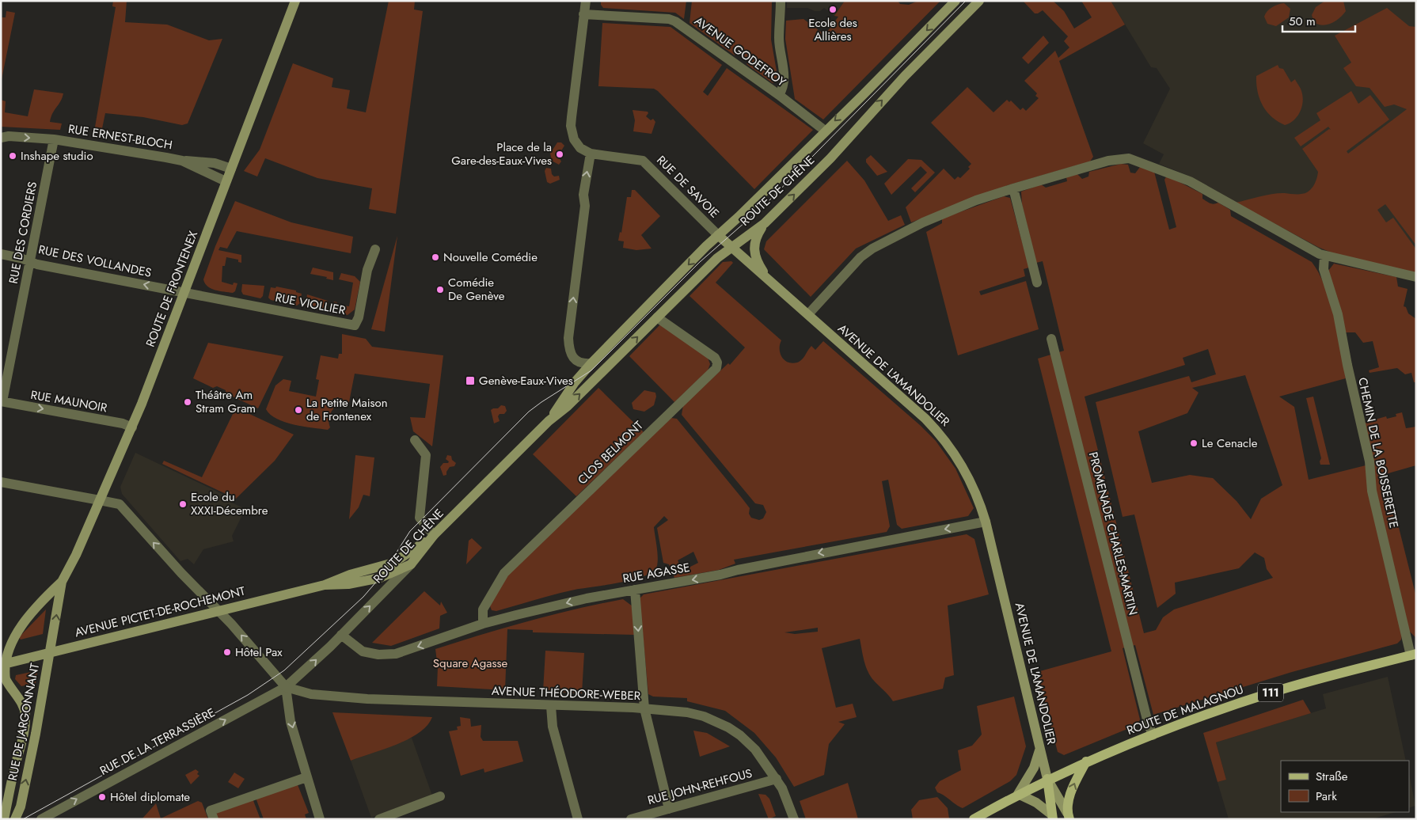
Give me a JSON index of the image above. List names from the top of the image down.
{
  "streets": {
    "main road": [
      "ROUTE DE CHÊNE",
      "ROUTE DE FRONTENEX",
      "AVENUE DE L'AMANDOLIER",
      "AVENUE PICTET-DE-ROCHEMONT",
      "111",
      "ROUTE DE MALAGNOU",
      "RUE DE JARGONNANT"
    ],
    "street": [
      "AVENUE GODEFROY",
      "RUE ERNEST-BLOCH",
      "RUE DE SAVOIE",
      "RUE DES CORDIERS",
      "RUE DES VOLLANDES",
      "RUE VIOLLIER",
      "RUE MAUNOIR",
      "CLOS BELMONT",
      "CHEMIN DE LA BOISSERETTE",
      "PROMENADE CHARLES-MARTIN",
      "RUE AGASSE",
      "AVENUE THÉODORE-WEBER",
      "RUE DE LA TERRASSIÈRE",
      "RUE JOHN-REHFOUS"
    ]
  },
  "crossings": [
    ["AVENUE GODEFROY", "ROUTE DE CHÊNE"],
    ["RUE ERNEST-BLOCH", "RUE DES CORDIERS"],
    ["RUE ERNEST-BLOCH", "ROUTE DE FRONTENEX"],
    ["RUE DE SAVOIE", "ROUTE DE CHÊNE"],
    ["RUE DE SAVOIE", "AVENUE DE L'AMANDOLIER"],
    ["ROUTE DE CHÊNE", "AVENUE DE L'AMANDOLIER"],
    ["ROUTE DE CHÊNE", "CLOS BELMONT"],
    ["ROUTE DE CHÊNE", "RUE AGASSE"],
    ["ROUTE DE CHÊNE", "AVENUE PICTET-DE-ROCHEMONT"],
    ["ROUTE DE CHÊNE", "AVENUE THÉODORE-WEBER"],
    ["ROUTE DE CHÊNE", "RUE DE LA TERRASSIÈRE"],
    ["RUE DES CORDIERS", "RUE DES VOLLANDES"],
    ["RUE DES CORDIERS", "RUE MAUNOIR"],
    ["RUE DES VOLLANDES", "ROUTE DE FRONTENEX"],
    ["RUE DES VOLLANDES", "RUE VIOLLIER"],
    ["ROUTE DE FRONTENEX", "RUE VIOLLIER"],
    ["ROUTE DE FRONTENEX", "RUE MAUNOIR"],
    ["ROUTE DE FRONTENEX", "RUE DE JARGONNANT"],
    ["AVENUE DE L'AMANDOLIER", "RUE AGASSE"],
    ["AVENUE DE L'AMANDOLIER", "ROUTE DE MALAGNOU"],
    ["CLOS BELMONT", "RUE AGASSE"],
    ["CHEMIN DE LA BOISSERETTE", "ROUTE DE MALAGNOU"],
    ["PROMENADE CHARLES-MARTIN", "ROUTE DE MALAGNOU"],
    ["AVENUE PICTET-DE-ROCHEMONT", "RUE DE JARGONNANT"],
    ["AVENUE THÉODORE-WEBER", "RUE DE LA TERRASSIÈRE"],
    ["AVENUE THÉODORE-WEBER", "RUE JOHN-REHFOUS"]
  ],
  "one_way": ["RUE DES VOLLANDES", "RUE AGASSE"],
  "parks": ["Square Agasse"],
  "places": {
    "other": [
      "Ecole des Allières",
      "Place de la Gare-des-Eaux-Vives",
      "Inshape studio",
      "Nouvelle Comédie",
      "Comédie De Genève",
      "Théâtre Am Stram Gram",
      "La Petite Maison de Frontenex",
      "Le Cenacle",
      "Ecole du XXXI-Décembre",
      "Hôtel Pax",
      "Hôtel diplomate"
    ],
    "transit": ["Genève-Eaux-Vives"]
  },
  "legend": ["Straße", "Park"],
  "scale_bar": "50 m"
}
